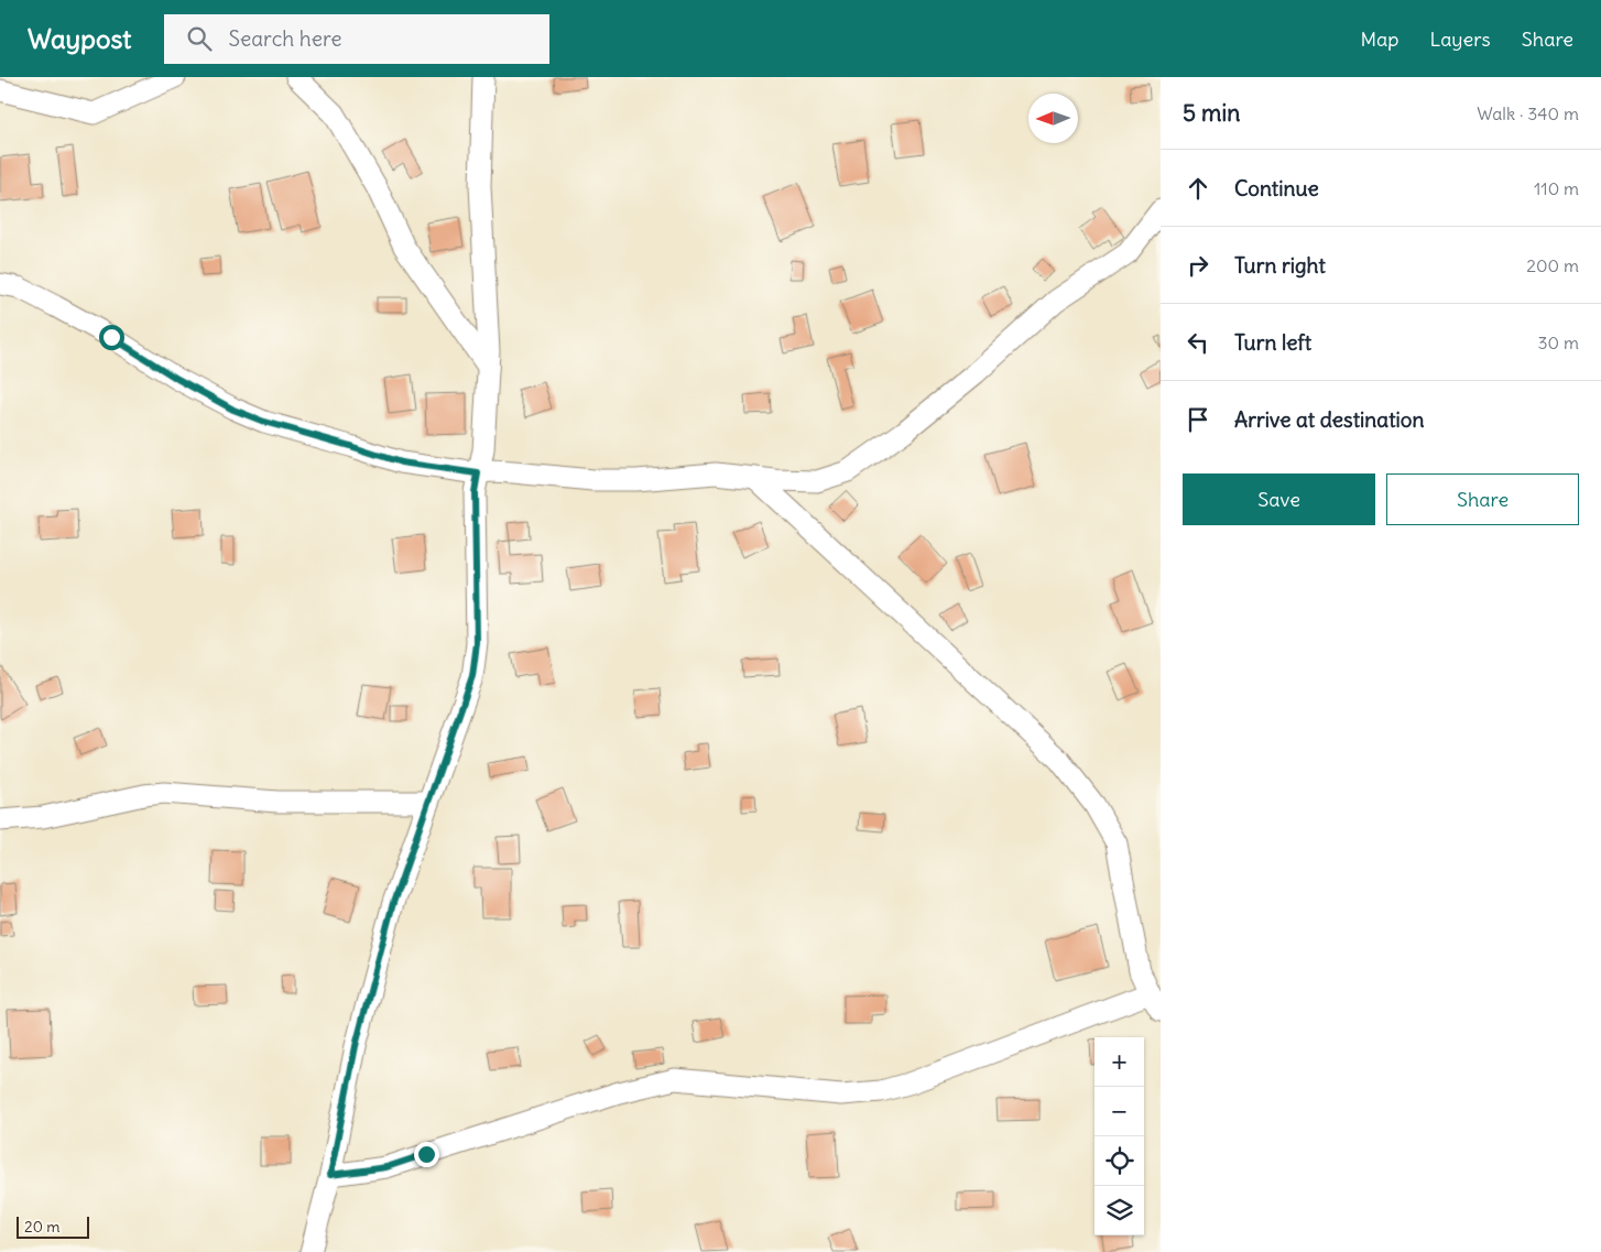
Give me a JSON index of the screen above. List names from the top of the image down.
{
  "scale_bar": "20 m",
  "north": "left",
  "page": {
    "header": "Waypost",
    "search": "Search here",
    "nav": ["Map", "Layers", "Share"],
    "heading": ["5 min", "Walk · 340 m"],
    "list": [
      ["Continue", "110 m"],
      ["Turn right", "200 m"],
      ["Turn left", "30 m"],
      "Arrive at destination"
    ],
    "buttons": ["Save", "Share"],
    "map_buttons": ["+", "−"],
    "scale": "20 m"
  }
}
